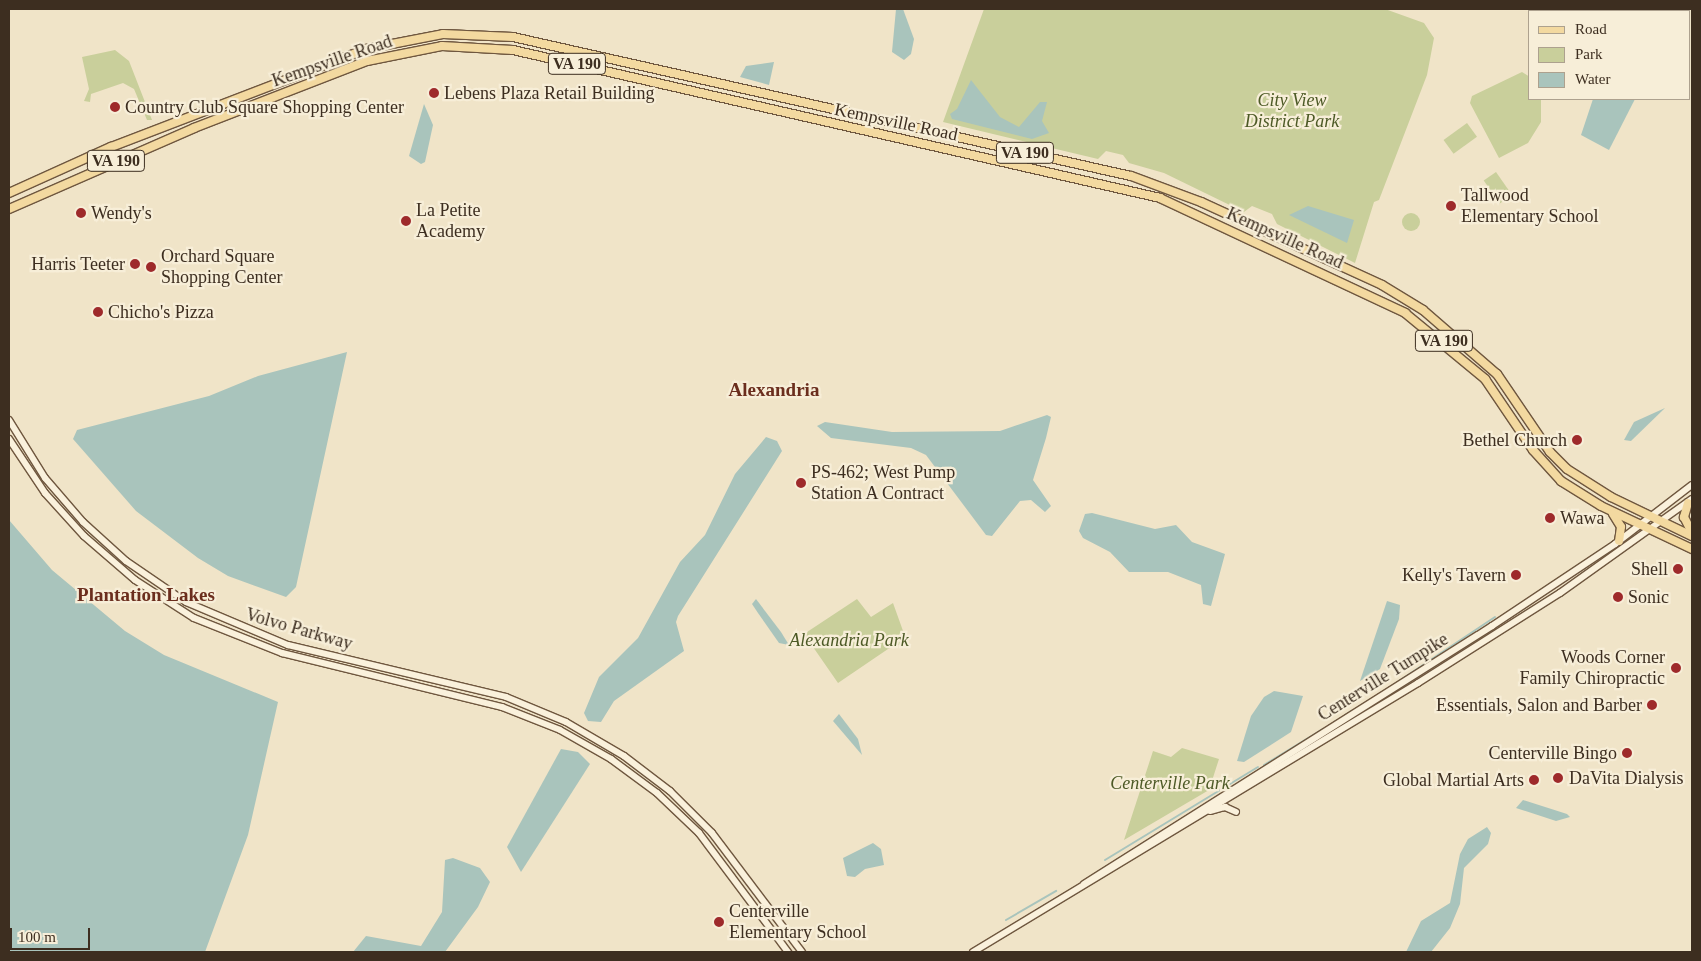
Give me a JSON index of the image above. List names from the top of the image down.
{
  "streets": {
    "main road": [
      "Kempsville Road",
      "VA 190",
      "Volvo Parkway",
      "Centerville Turnpike"
    ]
  },
  "crossings": [
    ["Kempsville Road", "Centerville Turnpike"]
  ],
  "districts": ["Alexandria", "Plantation Lakes"],
  "parks": ["City View District Park", "Alexandria Park", "Centerville Park"],
  "places": [
    "Lebens Plaza Retail Building",
    "Country Club Square Shopping Center",
    "Tallwood Elementary School",
    "Wendy's",
    "La Petite Academy",
    "Harris Teeter",
    "Orchard Square Shopping Center",
    "Chicho's Pizza",
    "Bethel Church",
    "PS-462; West Pump Station A Contract",
    "Wawa",
    "Shell",
    "Kelly's Tavern",
    "Sonic",
    "Woods Corner Family Chiropractic",
    "Essentials, Salon and Barber",
    "Centerville Bingo",
    "DaVita Dialysis",
    "Global Martial Arts",
    "Centerville Elementary School"
  ],
  "legend": ["Road", "Park", "Water"],
  "scale_bar": "100 m"
}
